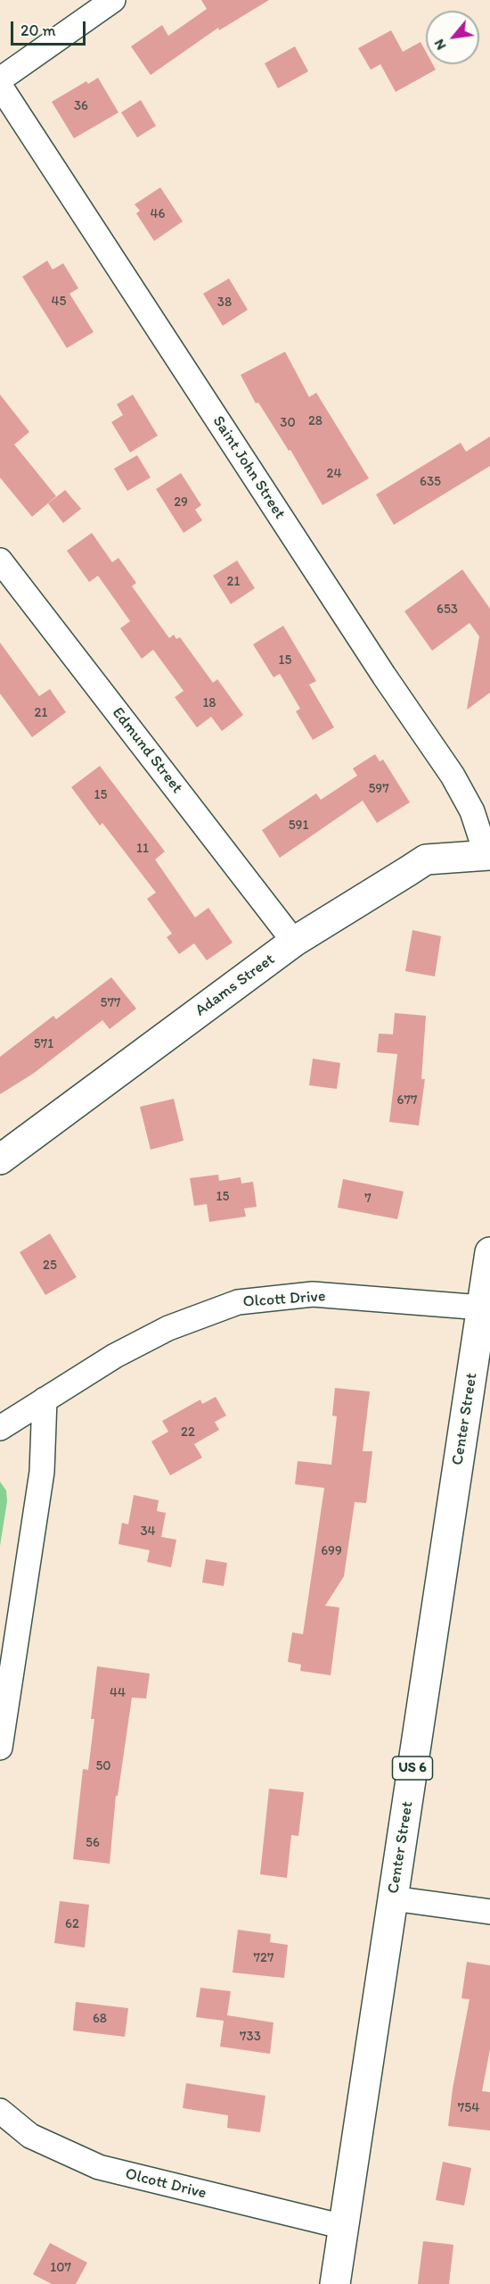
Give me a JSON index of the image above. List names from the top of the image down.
{
  "streets": {
    "main road": ["Adams Street", "Center Street", "US 6"],
    "street": ["Saint John Street", "Edmund Street", "Olcott Drive"]
  },
  "crossings": [
    ["Saint John Street", "Adams Street"],
    ["Edmund Street", "Adams Street"],
    ["Olcott Drive", "Center Street"]
  ],
  "house_numbers": [
    "36",
    "46",
    "45",
    "38",
    "28",
    "30",
    "24",
    "635",
    "29",
    "21",
    "653",
    "15",
    "18",
    "21",
    "597",
    "15",
    "591",
    "11",
    "577",
    "571",
    "677",
    "15",
    "7",
    "25",
    "22",
    "34",
    "699",
    "44",
    "50",
    "56",
    "62",
    "727",
    "68",
    "733",
    "754",
    "107"
  ],
  "scale_bar": "20 m",
  "north": "bottom left"
}
